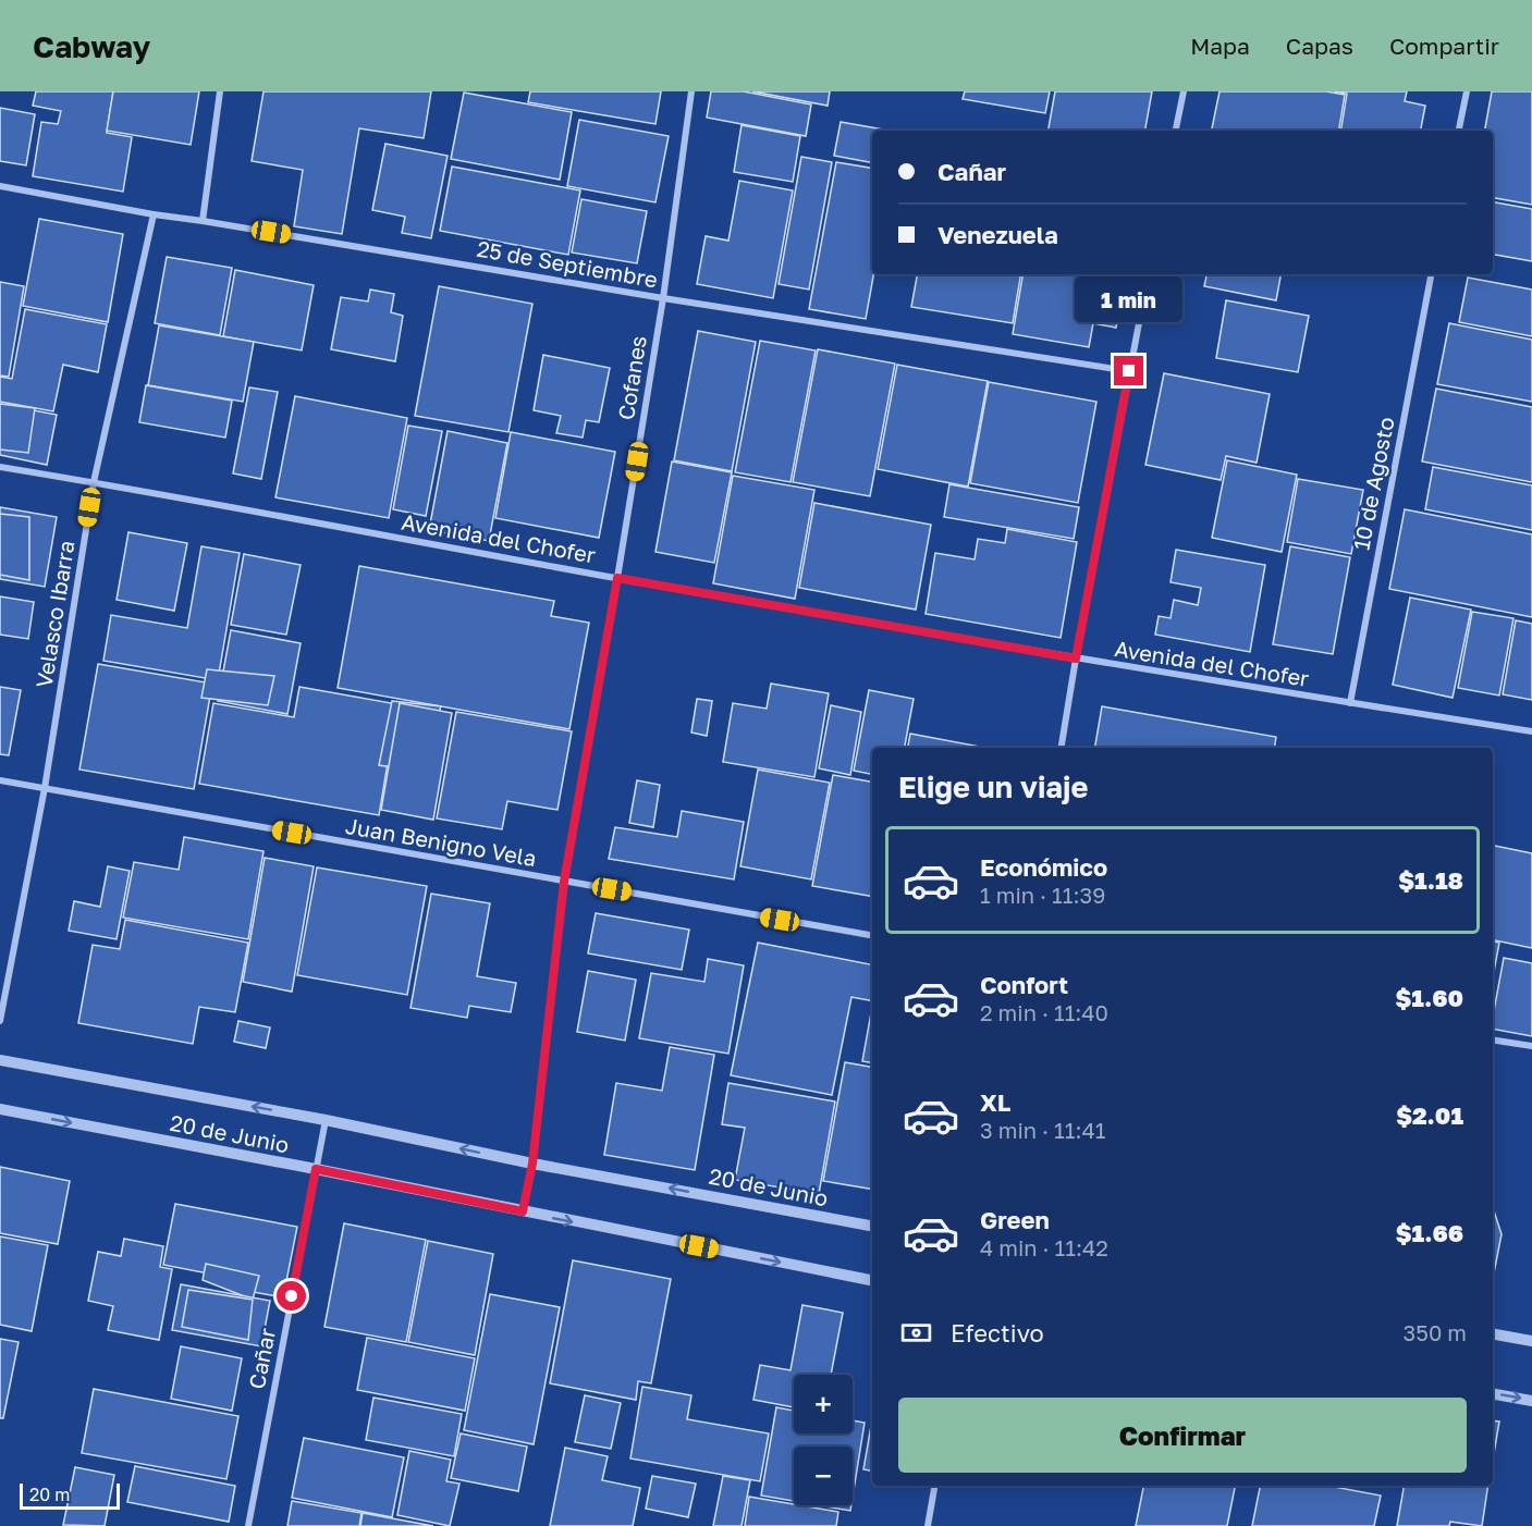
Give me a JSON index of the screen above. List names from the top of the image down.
{
  "streets": {
    "street": [
      "25 de Septiembre",
      "Cofanes",
      "10 de Agosto",
      "Avenida del Chofer",
      "Velasco Ibarra",
      "Juan Benigno Vela",
      "20 de Junio",
      "Cañar"
    ]
  },
  "crossings": [
    ["25 de Septiembre", "Cofanes"],
    ["25 de Septiembre", "Velasco Ibarra"],
    ["Cofanes", "Avenida del Chofer"],
    ["Cofanes", "Juan Benigno Vela"],
    ["Cofanes", "20 de Junio"],
    ["10 de Agosto", "Avenida del Chofer"],
    ["Avenida del Chofer", "Velasco Ibarra"],
    ["Velasco Ibarra", "Juan Benigno Vela"],
    ["20 de Junio", "Cañar"]
  ],
  "scale_bar": "20 m",
  "page": {
    "header": "Cabway",
    "nav": ["Mapa", "Capas", "Compartir"],
    "banner": ["Cañar", "Venezuela"],
    "bubble": "1 min",
    "heading": "Elige un viaje",
    "list": [
      {
        "name": "Económico",
        "note": "1 min · 11:39",
        "value": "$1.18"
      },
      {
        "name": "Confort",
        "note": "2 min · 11:40",
        "value": "$1.60"
      },
      {
        "name": "XL",
        "note": "3 min · 11:41",
        "value": "$2.01"
      },
      {
        "name": "Green",
        "note": "4 min · 11:42",
        "value": "$1.66"
      }
    ],
    "pay": ["Efectivo", "350 m"],
    "map_buttons": ["+", "−"],
    "buttons": "Confirmar",
    "scale": "20 m"
  }
}
